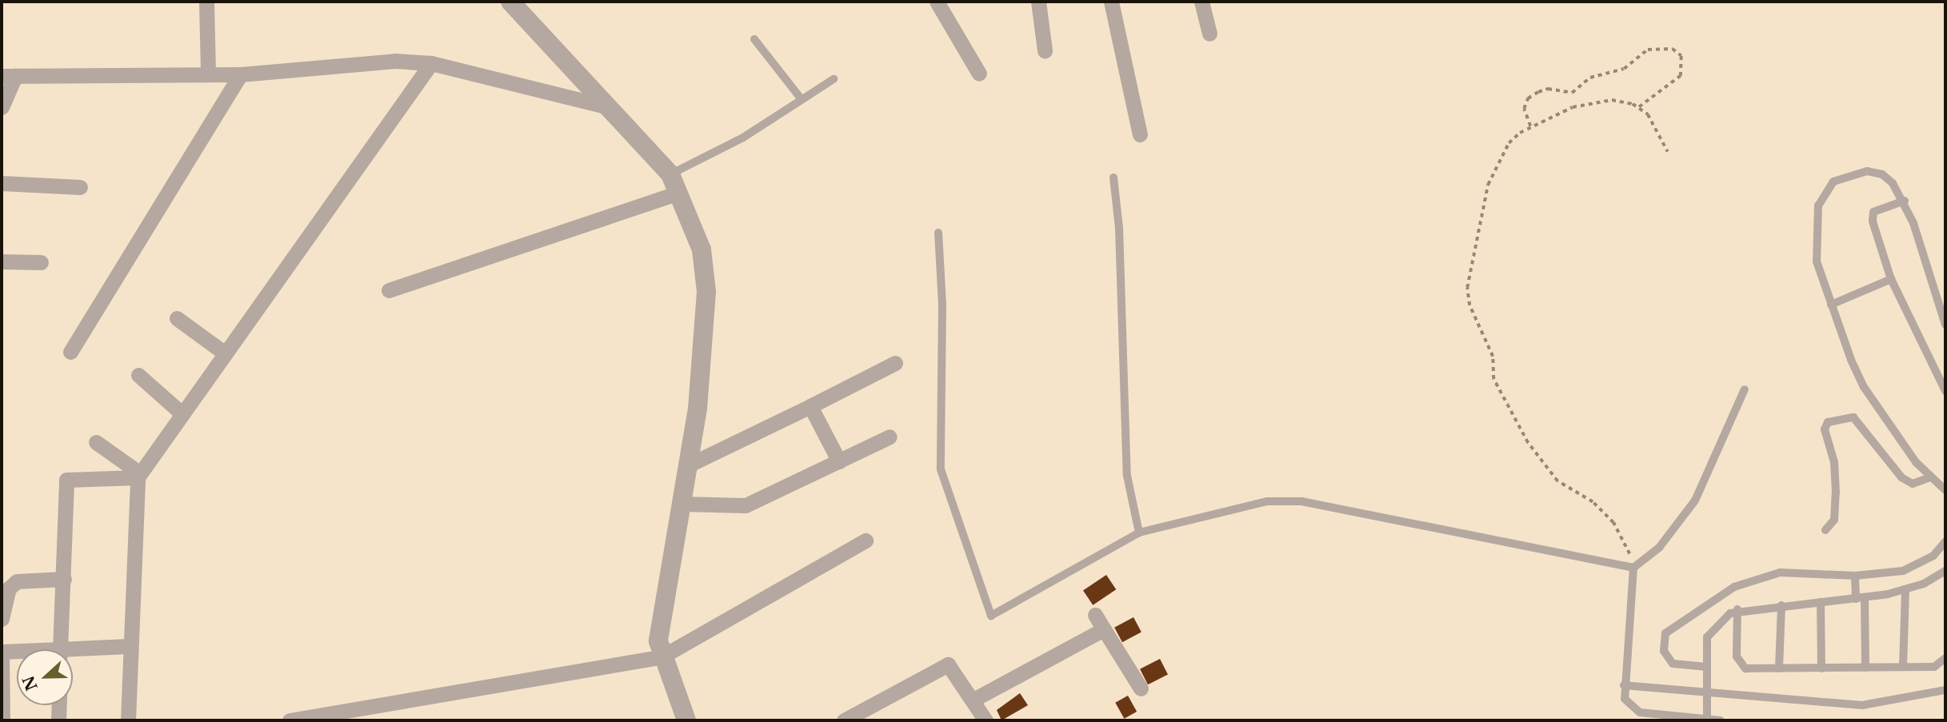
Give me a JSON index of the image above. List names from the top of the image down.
{
  "north": "left"
}
